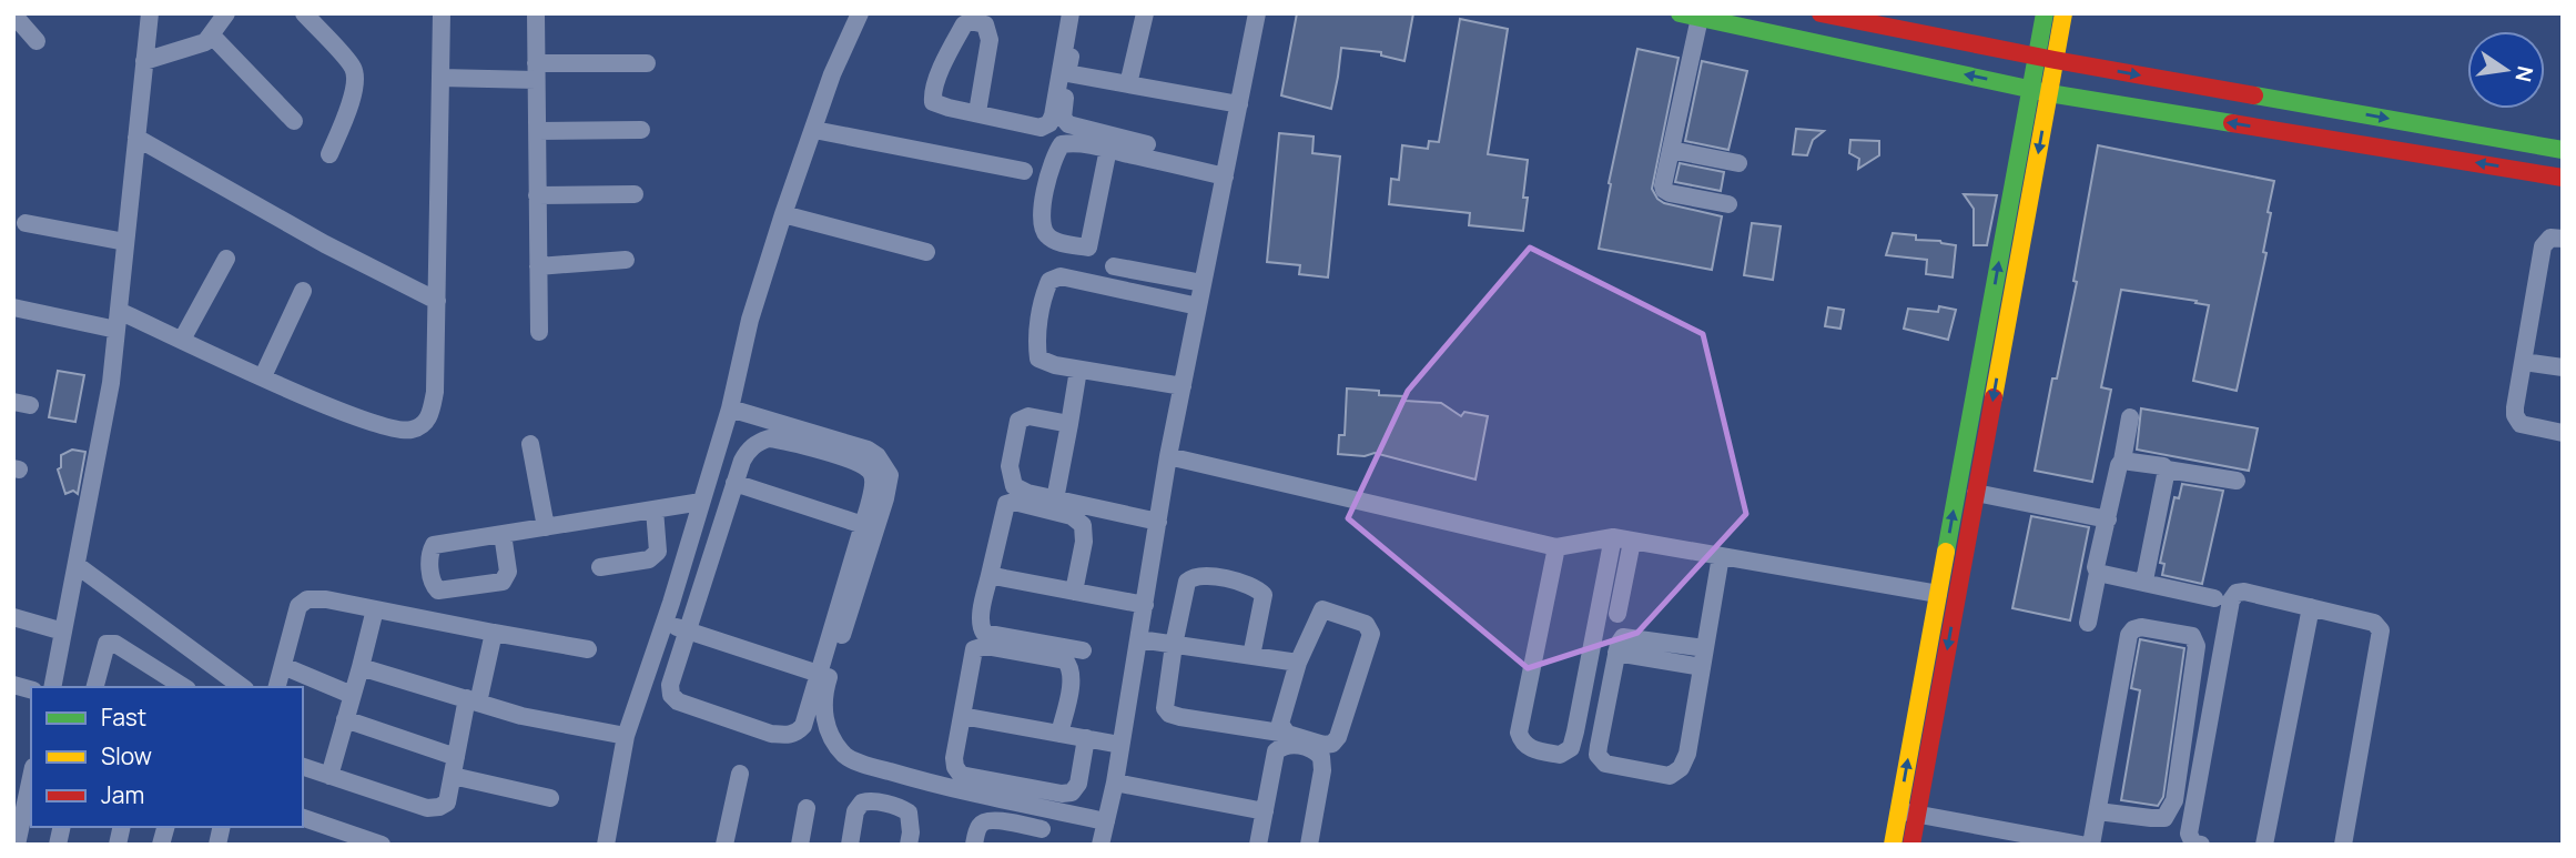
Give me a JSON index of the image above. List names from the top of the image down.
{
  "legend": ["Fast", "Slow", "Jam"],
  "north": "right"
}
